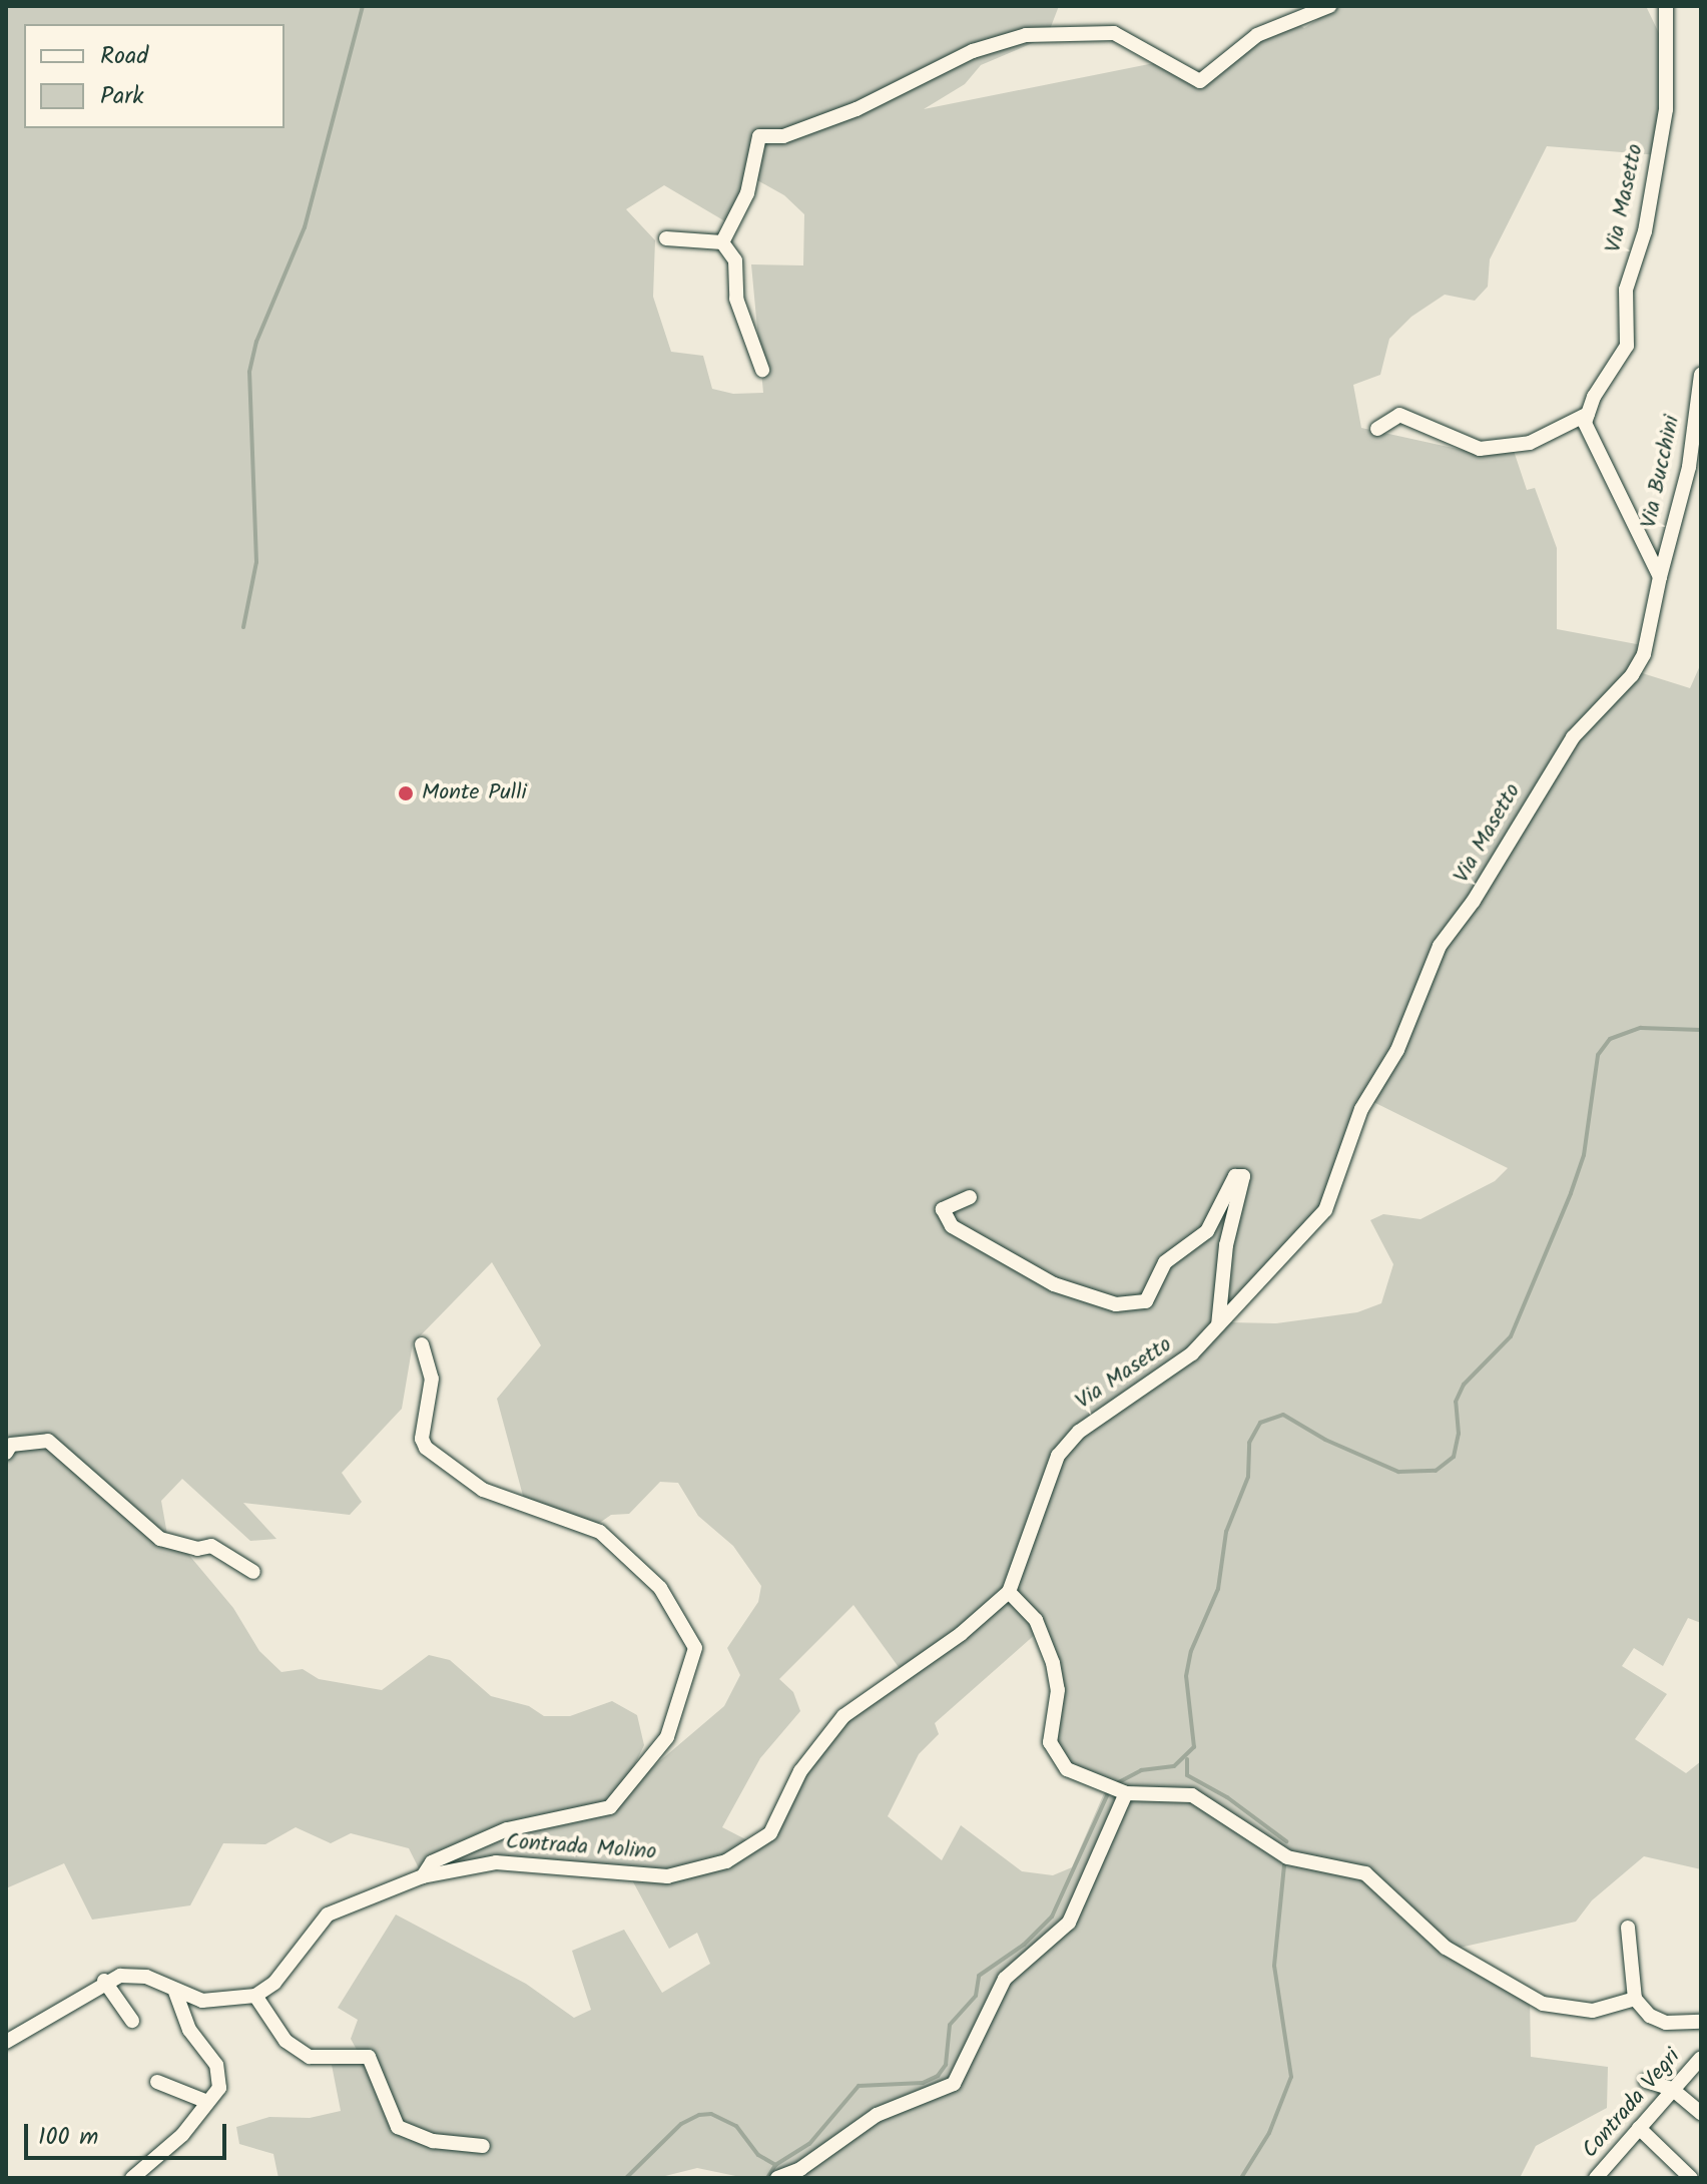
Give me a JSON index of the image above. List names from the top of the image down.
{
  "streets": {
    "street": [
      "Via Masetto",
      "Via Bucchini",
      "Contrada Molino",
      "Contrada Vegri"
    ]
  },
  "crossings": [
    ["Via Masetto", "Via Bucchini"],
    ["Via Masetto", "Contrada Molino"]
  ],
  "places": ["Monte Pulli"],
  "legend": ["Road", "Park"],
  "scale_bar": "100 m"
}
